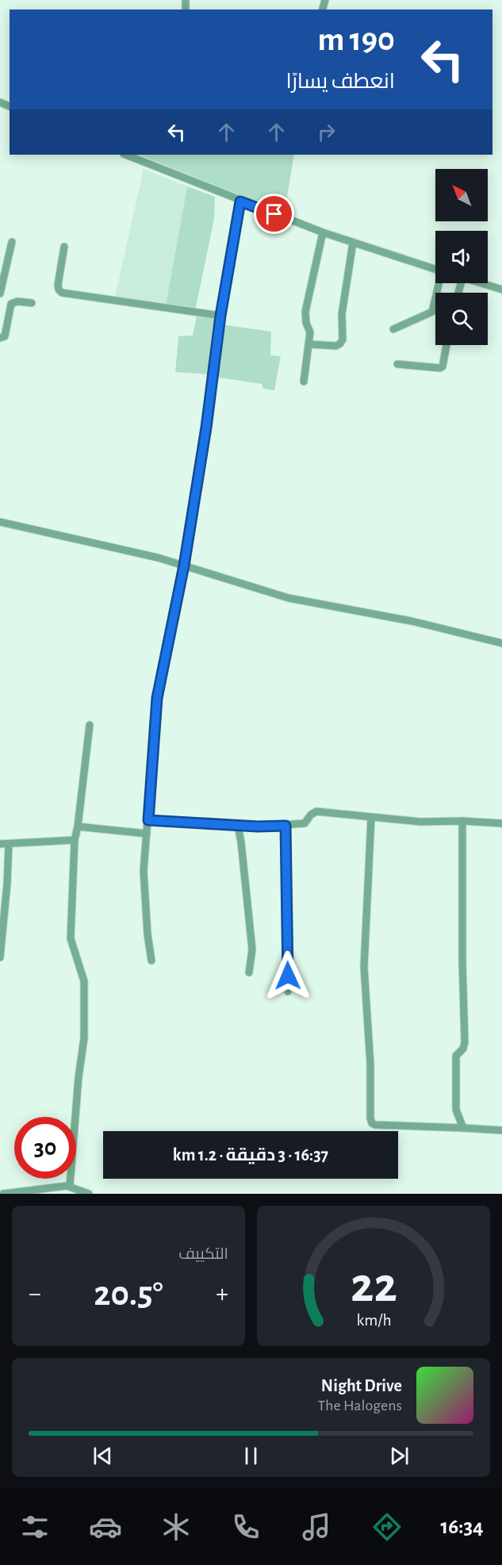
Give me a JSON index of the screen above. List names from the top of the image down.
{
  "north": "top left",
  "page": {
    "turn": ["190 m", "انعطف يسارًا"],
    "limit": "30",
    "trip": "16:37 · 3 دقيقة · 1.2 km",
    "tile": "التكييف",
    "heat": ["−", "20.5°", "+"],
    "song": ["Night Drive", "The Halogens"],
    "tabs": "16:34",
    "gauge": ["22", "km/h"]
  }
}
